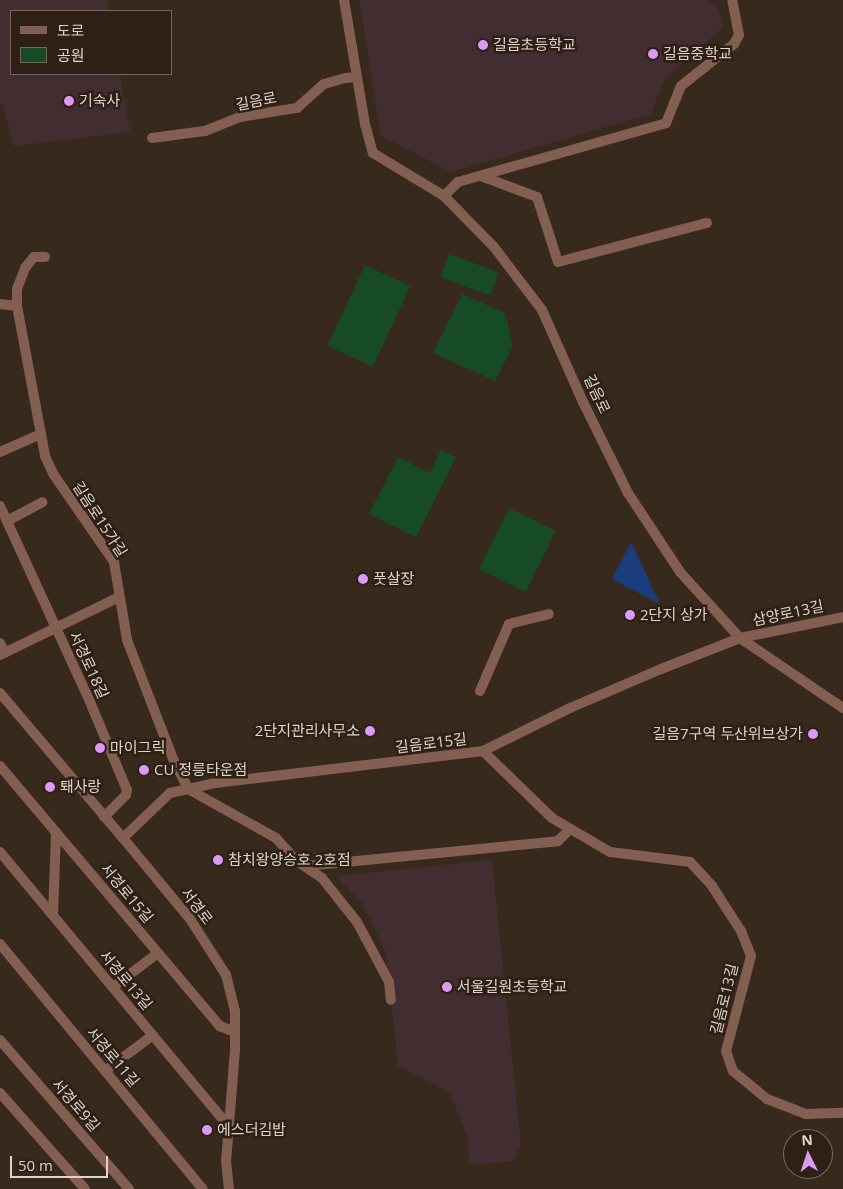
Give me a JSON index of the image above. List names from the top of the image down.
{
  "streets": {
    "street": [
      "길음로",
      "길음로15가길",
      "삼양로13길",
      "서경로18길",
      "길음로15길",
      "서경로15길",
      "서경로",
      "서경로13길",
      "길음로13길",
      "서경로11길",
      "서경로9길"
    ]
  },
  "crossings": [
    ["길음로", "삼양로13길"],
    ["길음로", "길음로15길"],
    ["길음로15가길", "길음로15길"],
    ["삼양로13길", "길음로15길"],
    ["서경로18길", "서경로"],
    ["길음로15길", "서경로"],
    ["길음로15길", "길음로13길"],
    ["서경로15길", "서경로"],
    ["서경로", "서경로13길"]
  ],
  "places": [
    "길음초등학교",
    "길음중학교",
    "기숙사",
    "풋살장",
    "2단지 상가",
    "2단지관리사무소",
    "길음7구역 두산위브상가",
    "마이그릭",
    "CU 정릉타운점",
    "퇘사랑",
    "참치왕양승호 2호점",
    "서울길원초등학교",
    "에스더김밥"
  ],
  "legend": ["도로", "공원"],
  "scale_bar": "50 m",
  "north": "top"
}
